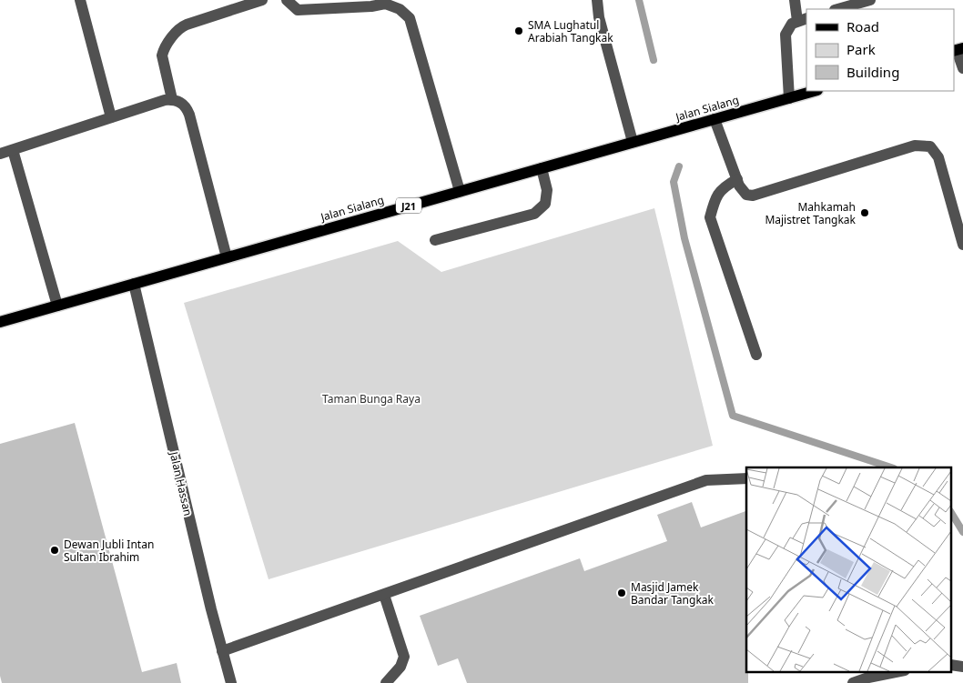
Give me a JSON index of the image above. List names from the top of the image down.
{
  "streets": {
    "main road": ["Jalan Sialang", "J21"],
    "street": ["Jalan Hassan"]
  },
  "crossings": [
    ["Jalan Sialang", "Jalan Hassan"]
  ],
  "parks": ["Taman Bunga Raya"],
  "places": [
    "SMA Lughatul Arabiah Tangkak",
    "Mahkamah Majistret Tangkak",
    "Dewan Jubli Intan Sultan Ibrahim",
    "Masjid Jamek Bandar Tangkak"
  ],
  "legend": ["Road", "Park", "Building"]
}
